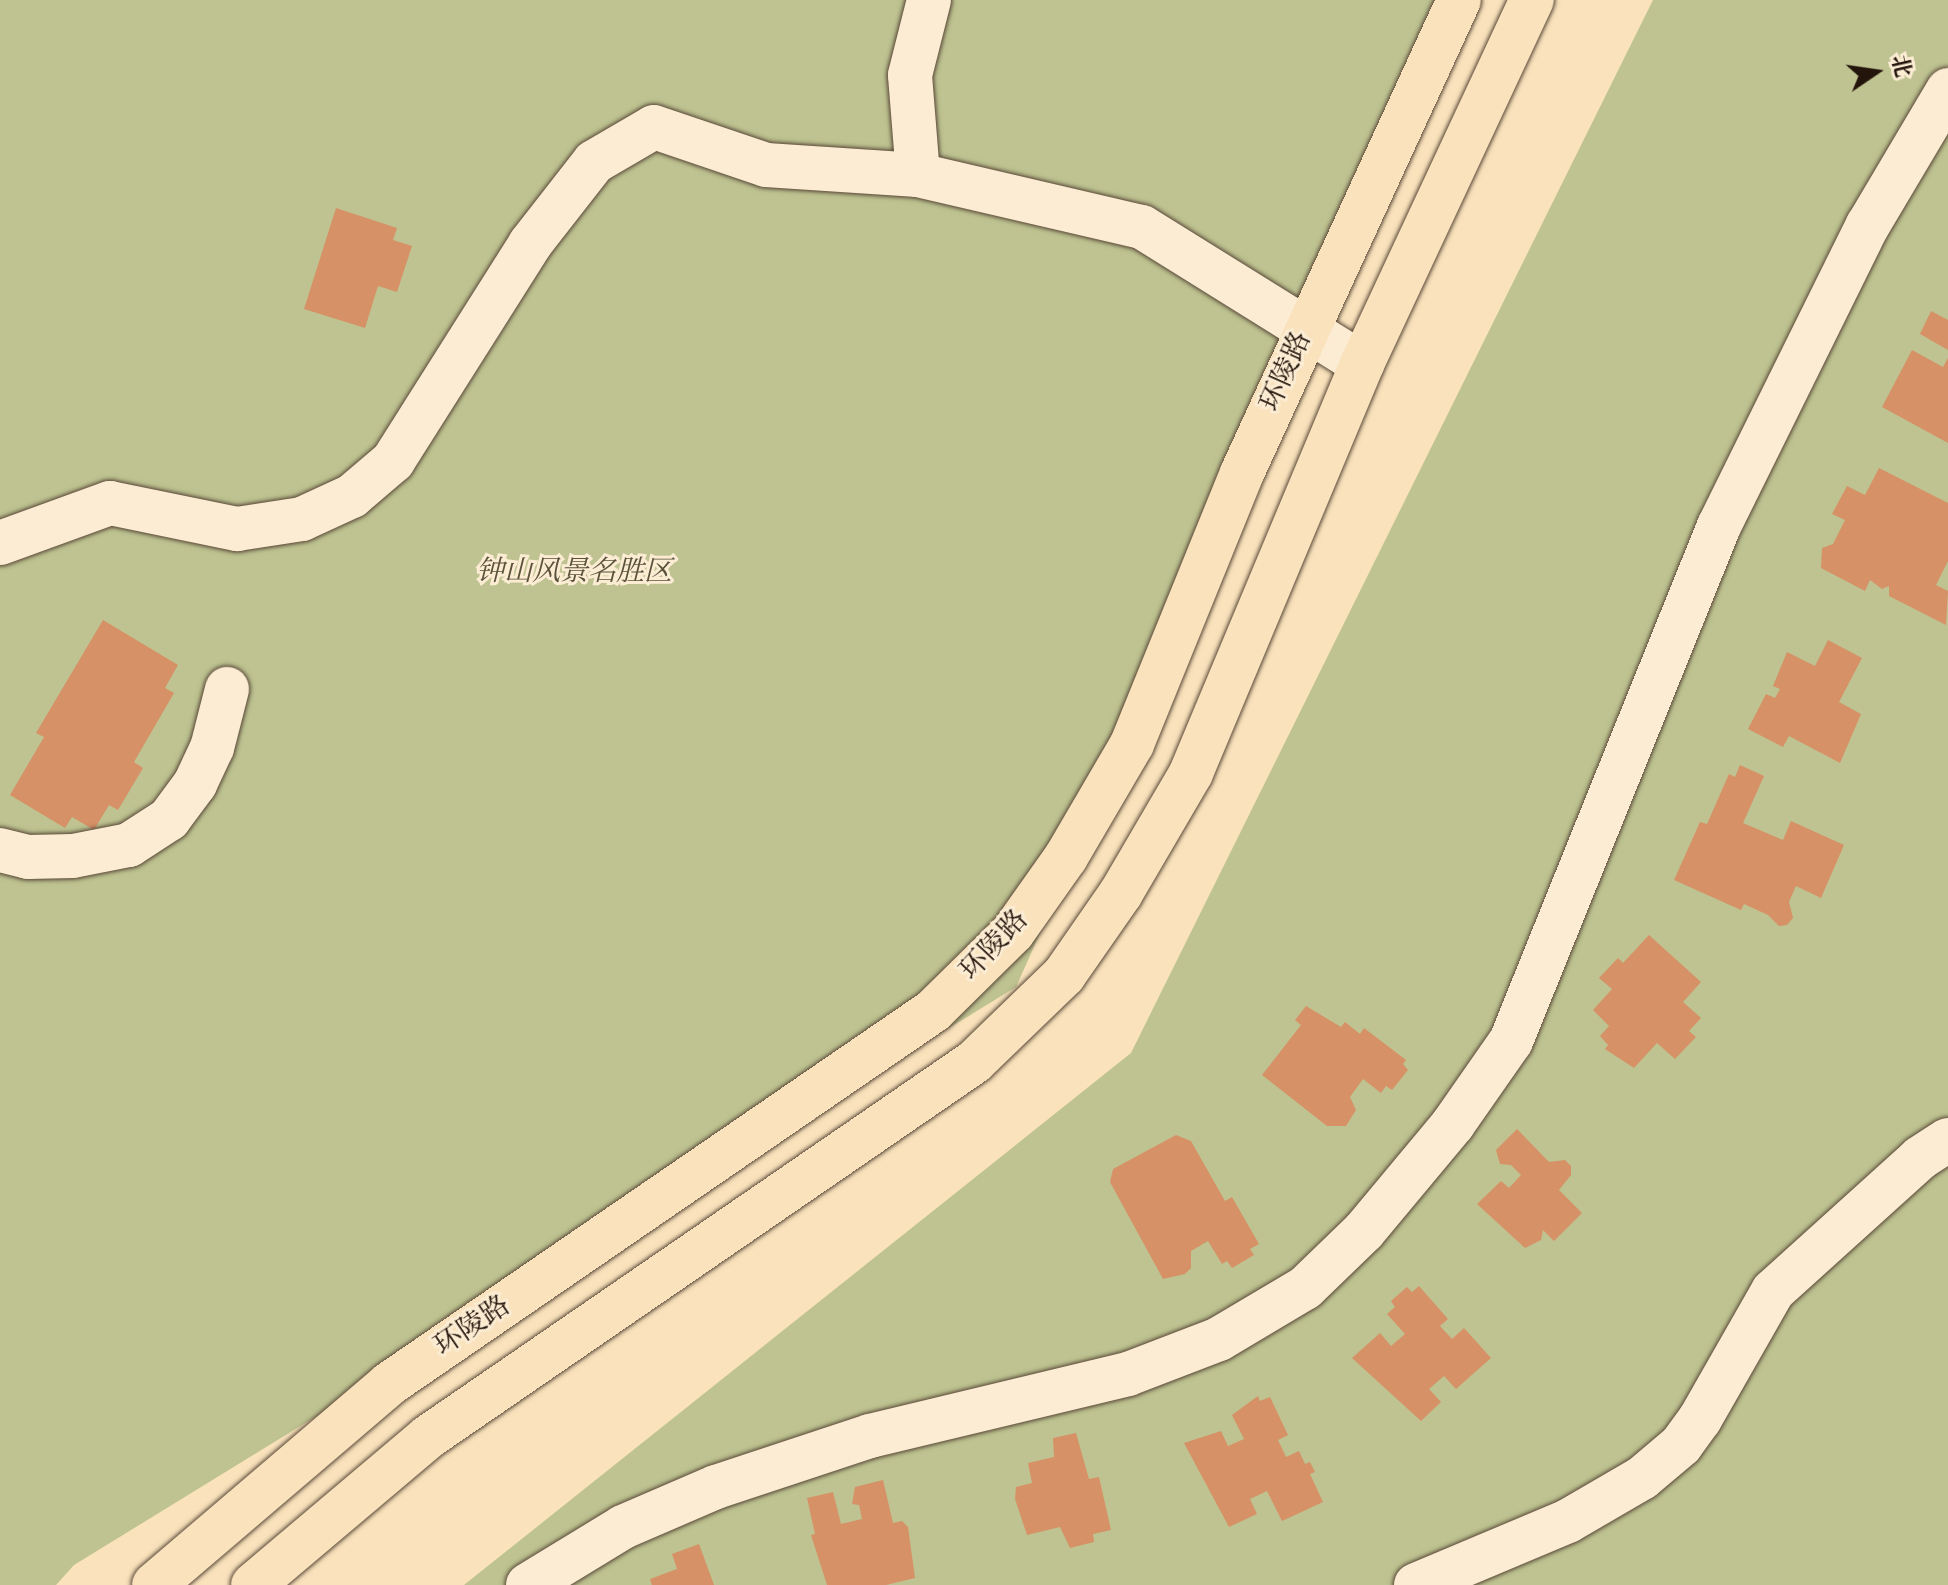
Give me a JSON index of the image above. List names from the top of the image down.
{
  "streets": {
    "main road": ["环陵路"]
  },
  "parks": ["钟山风景名胜区"],
  "north": "right"
}
